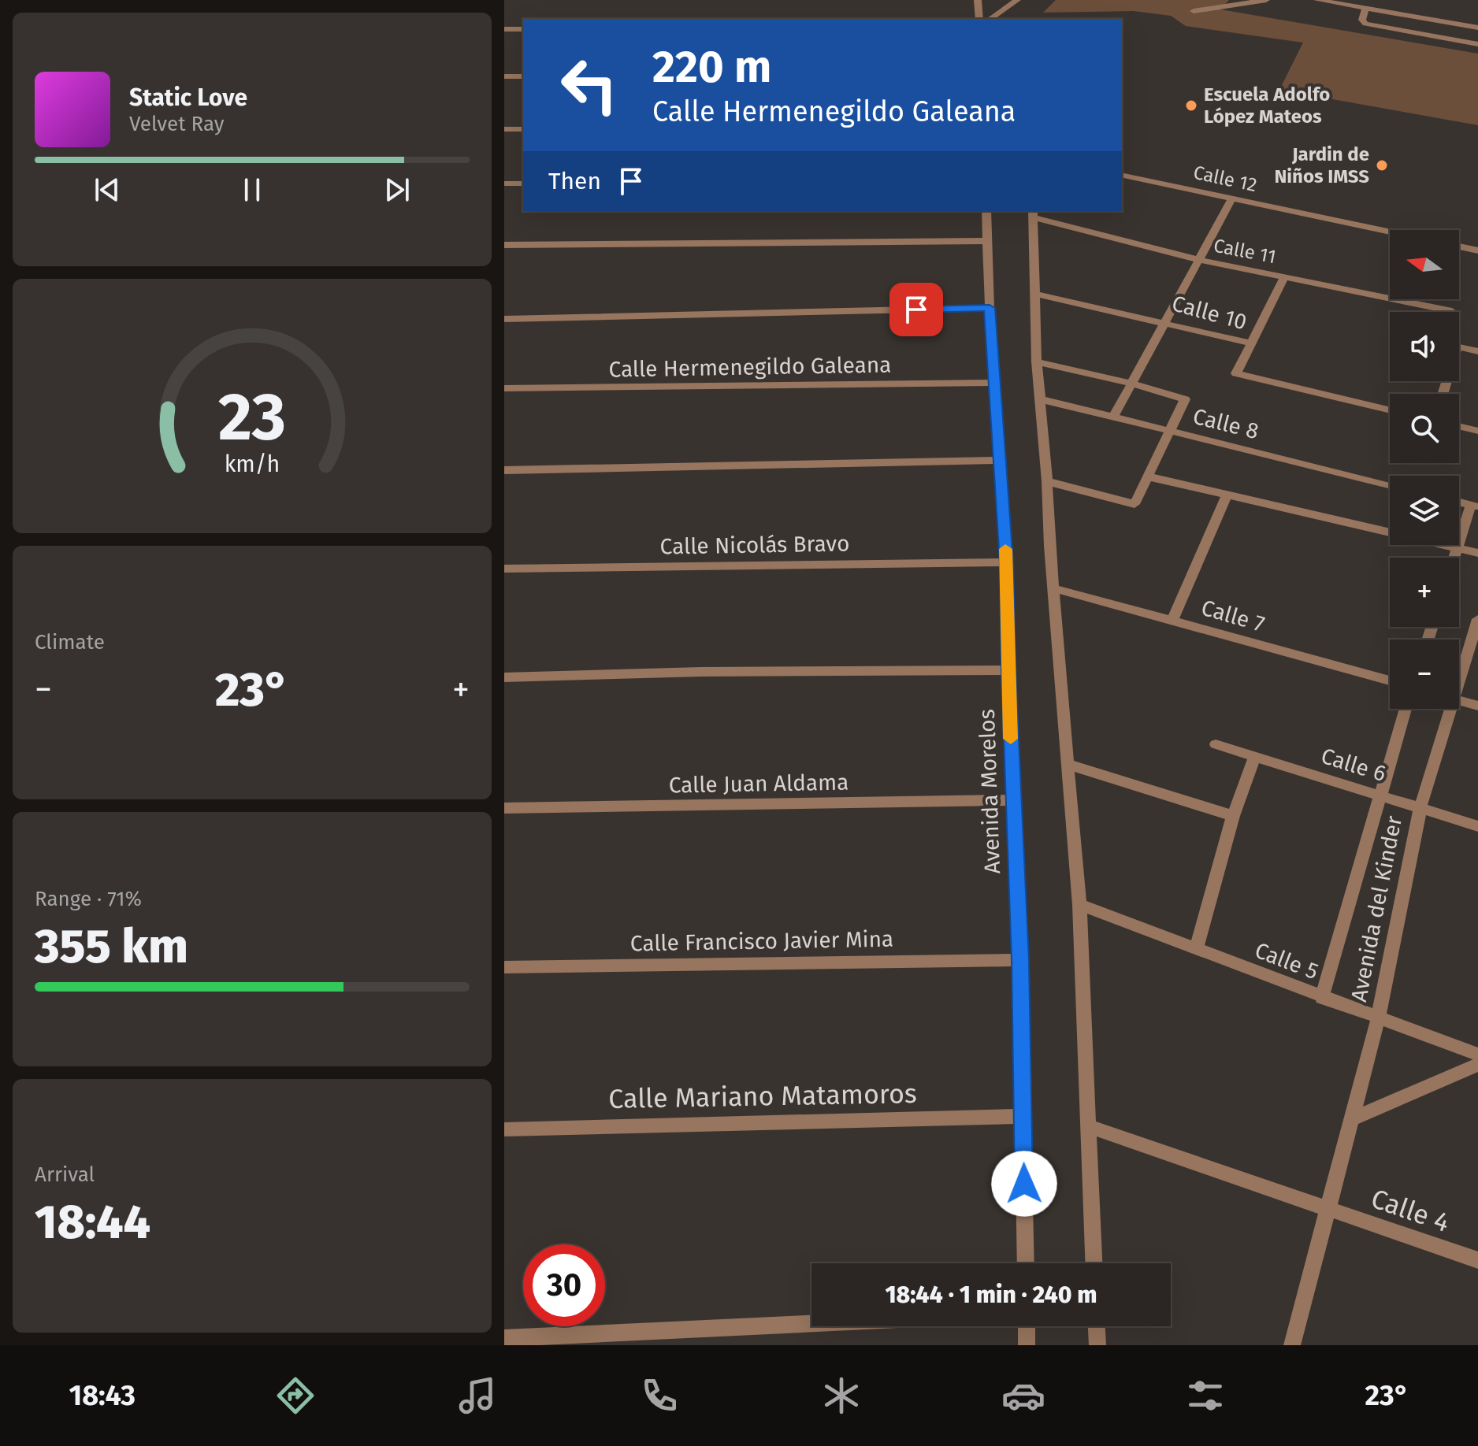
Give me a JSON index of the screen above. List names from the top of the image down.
{
  "streets": {
    "street": [
      "Calle 12",
      "Calle 11",
      "Calle 10",
      "Calle Hermenegildo Galeana",
      "Calle 8",
      "Calle Nicolás Bravo",
      "Calle 7",
      "Calle 6",
      "Calle Juan Aldama",
      "Avenida Morelos",
      "Avenida del Kinder",
      "Calle Francisco Javier Mina",
      "Calle 5",
      "Calle Mariano Matamoros",
      "Calle 4"
    ]
  },
  "crossings": [
    ["Calle Hermenegildo Galeana", "Avenida Morelos"],
    ["Calle Nicolás Bravo", "Avenida Morelos"],
    ["Calle 6", "Avenida del Kinder"],
    ["Calle Juan Aldama", "Avenida Morelos"],
    ["Avenida Morelos", "Calle Francisco Javier Mina"],
    ["Avenida Morelos", "Calle Mariano Matamoros"],
    ["Avenida del Kinder", "Calle 5"],
    ["Avenida del Kinder", "Calle 4"]
  ],
  "places": ["Escuela Adolfo López Mateos", "Jardin de Niños IMSS"],
  "north": "left",
  "page": {
    "turn": ["220 m", "Calle Hermenegildo Galeana"],
    "song": ["Static Love", "Velvet Ray"],
    "then": "Then",
    "map_buttons": ["+", "−"],
    "tile": [
      "Climate",
      ["Range · 71%", "355 km"],
      ["Arrival", "18:44"]
    ],
    "heat": ["−", "23°", "+"],
    "limit": "30",
    "trip": "18:44 · 1 min · 240 m",
    "tabs": ["18:43", "23°"],
    "gauge": ["23", "km/h"]
  }
}
